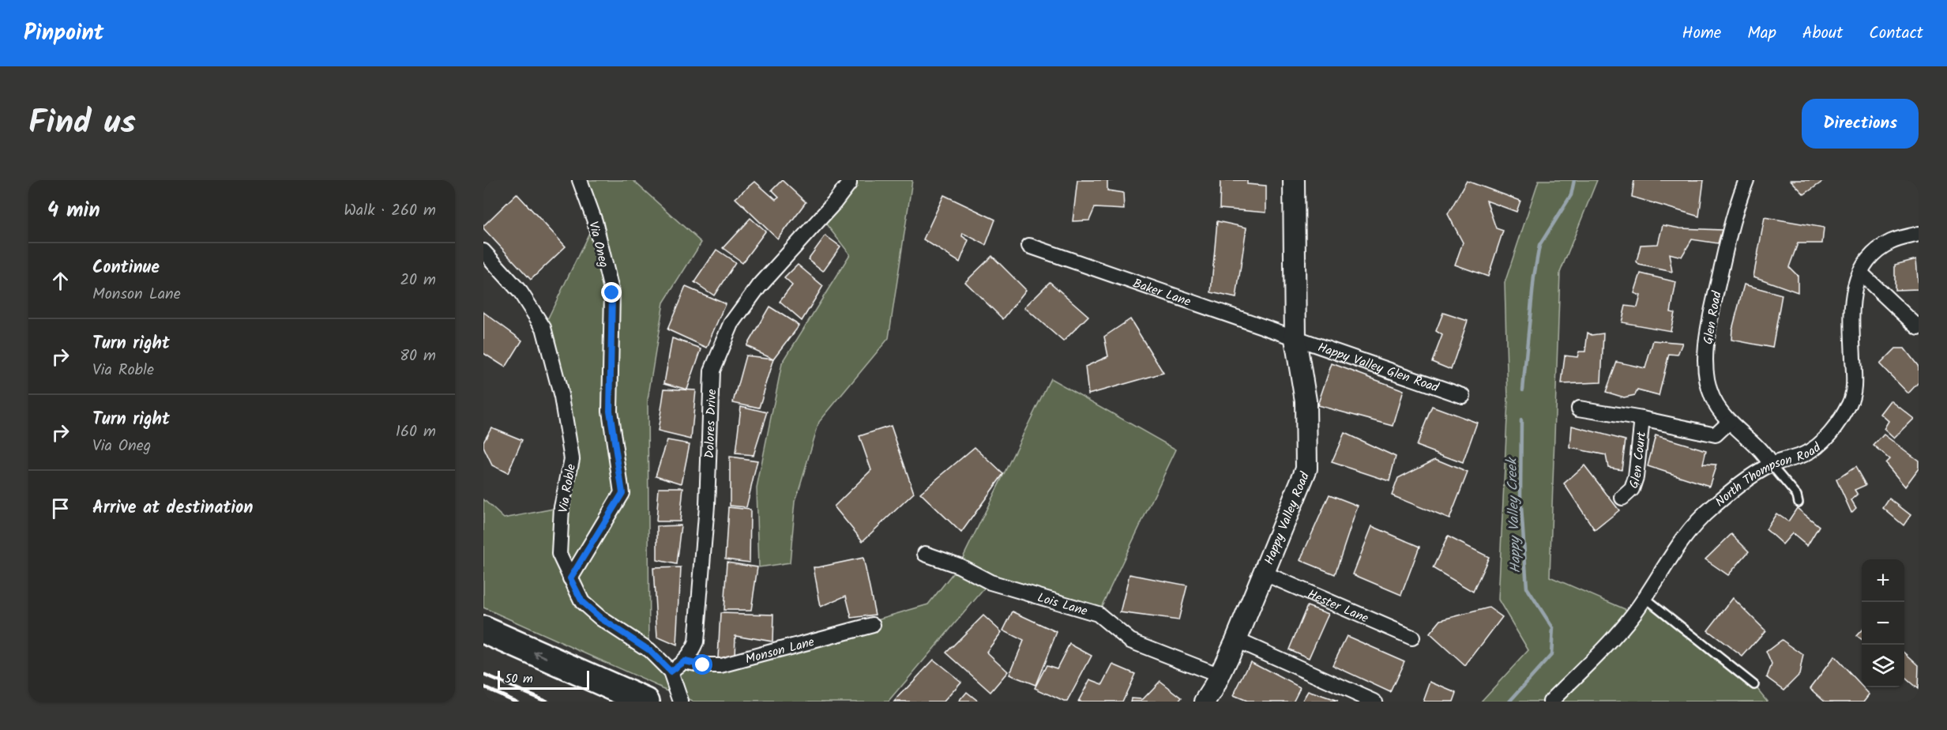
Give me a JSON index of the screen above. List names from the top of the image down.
{
  "streets": {
    "street": [
      "Via Oneg",
      "Baker Lane",
      "Glen Road",
      "Happy Valley Glen Road",
      "Dolores Drive",
      "Glen Court",
      "North Thompson Road",
      "Via Roble",
      "Happy Valley Road",
      "Lois Lane",
      "Hester Lane",
      "Monson Lane"
    ]
  },
  "crossings": [
    ["Via Oneg", "Via Roble"],
    ["Baker Lane", "Happy Valley Glen Road"],
    ["Baker Lane", "Happy Valley Road"],
    ["Glen Road", "North Thompson Road"],
    ["Happy Valley Glen Road", "Happy Valley Road"],
    ["Dolores Drive", "Via Roble"],
    ["Dolores Drive", "Monson Lane"],
    ["Happy Valley Road", "Lois Lane"],
    ["Happy Valley Road", "Hester Lane"]
  ],
  "water": ["Happy Valley Creek"],
  "scale_bar": "50 m",
  "page": {
    "header": "Pinpoint",
    "nav": [
      "Home",
      "Map",
      "About",
      "Contact"
    ],
    "title": "Find us",
    "buttons": "Directions",
    "heading": ["4 min", "Walk · 260 m"],
    "list": [
      ["Continue", "Monson Lane", "20 m"],
      ["Turn right", "Via Roble", "80 m"],
      ["Turn right", "Via Oneg", "160 m"],
      "Arrive at destination"
    ],
    "map_buttons": ["+", "−"],
    "scale": "50 m"
  }
}
